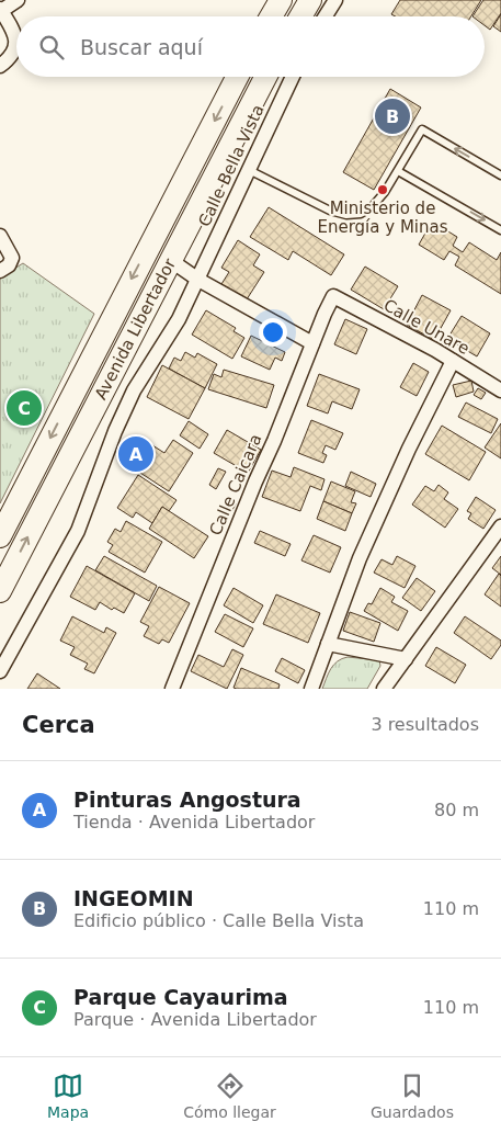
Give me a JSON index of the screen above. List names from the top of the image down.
{
  "streets": {
    "main road": ["Avenida Libertador"],
    "street": ["Calle Bella Vista", "Calle Unare", "Calle Caicara"]
  },
  "crossings": [
    ["Calle Bella Vista", "Avenida Libertador"],
    ["Calle Unare", "Calle Caicara"]
  ],
  "places": ["Ministerio de Energía y Minas"],
  "page": {
    "search": "Buscar aquí",
    "pins": ["B", "C", "A"],
    "heading": ["Cerca", "3 resultados"],
    "list": [
      {
        "mark": "A",
        "name": "Pinturas Angostura",
        "note": "Tienda · Avenida Libertador",
        "value": "80 m"
      },
      {
        "mark": "B",
        "name": "INGEOMIN",
        "note": "Edificio público · Calle Bella Vista",
        "value": "110 m"
      },
      {
        "mark": "C",
        "name": "Parque Cayaurima",
        "note": "Parque · Avenida Libertador",
        "value": "110 m"
      }
    ],
    "nav": ["Mapa", "Cómo llegar", "Guardados"]
  }
}
